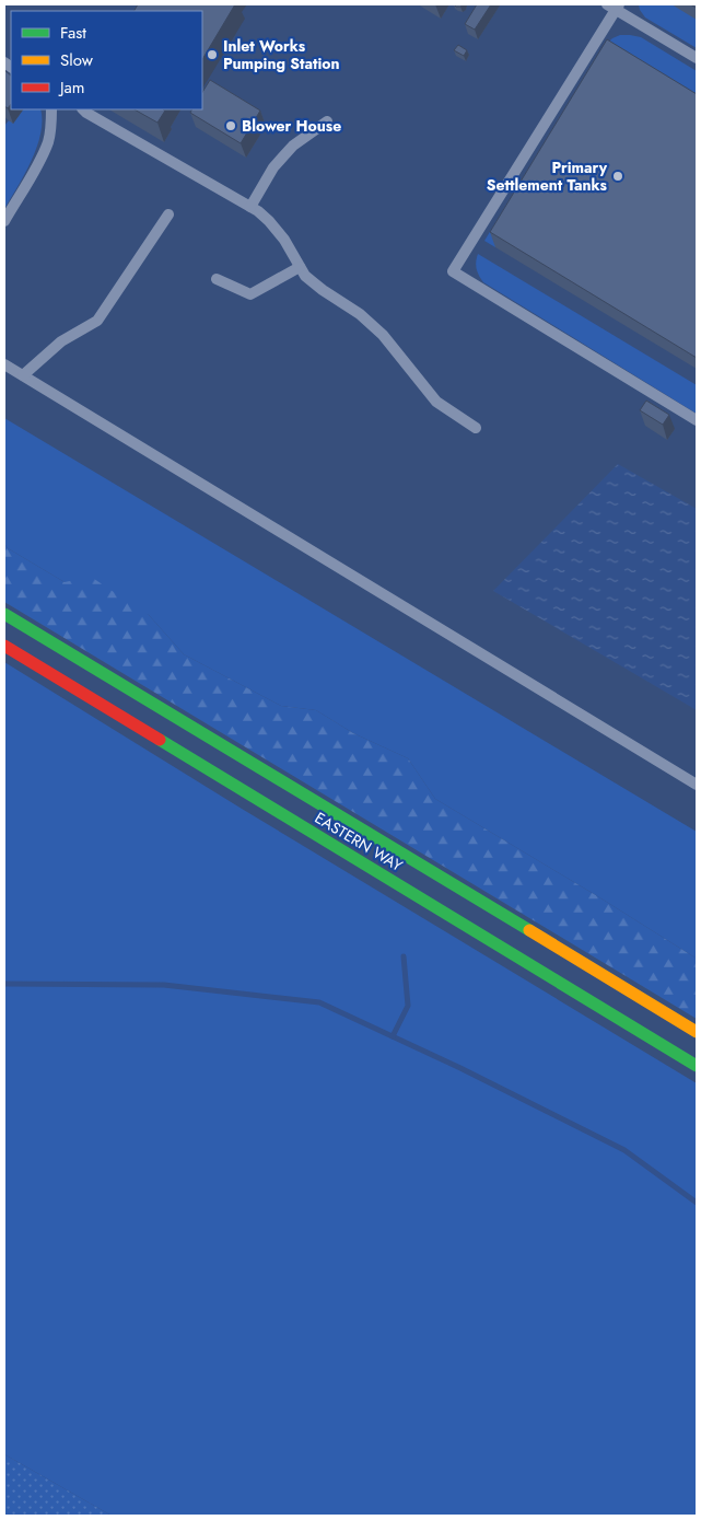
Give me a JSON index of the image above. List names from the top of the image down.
{
  "streets": {
    "main road": ["EASTERN WAY"]
  },
  "places": ["Inlet Works Pumping Station", "Blower House", "Primary Settlement Tanks"],
  "legend": ["Fast", "Slow", "Jam"]
}
